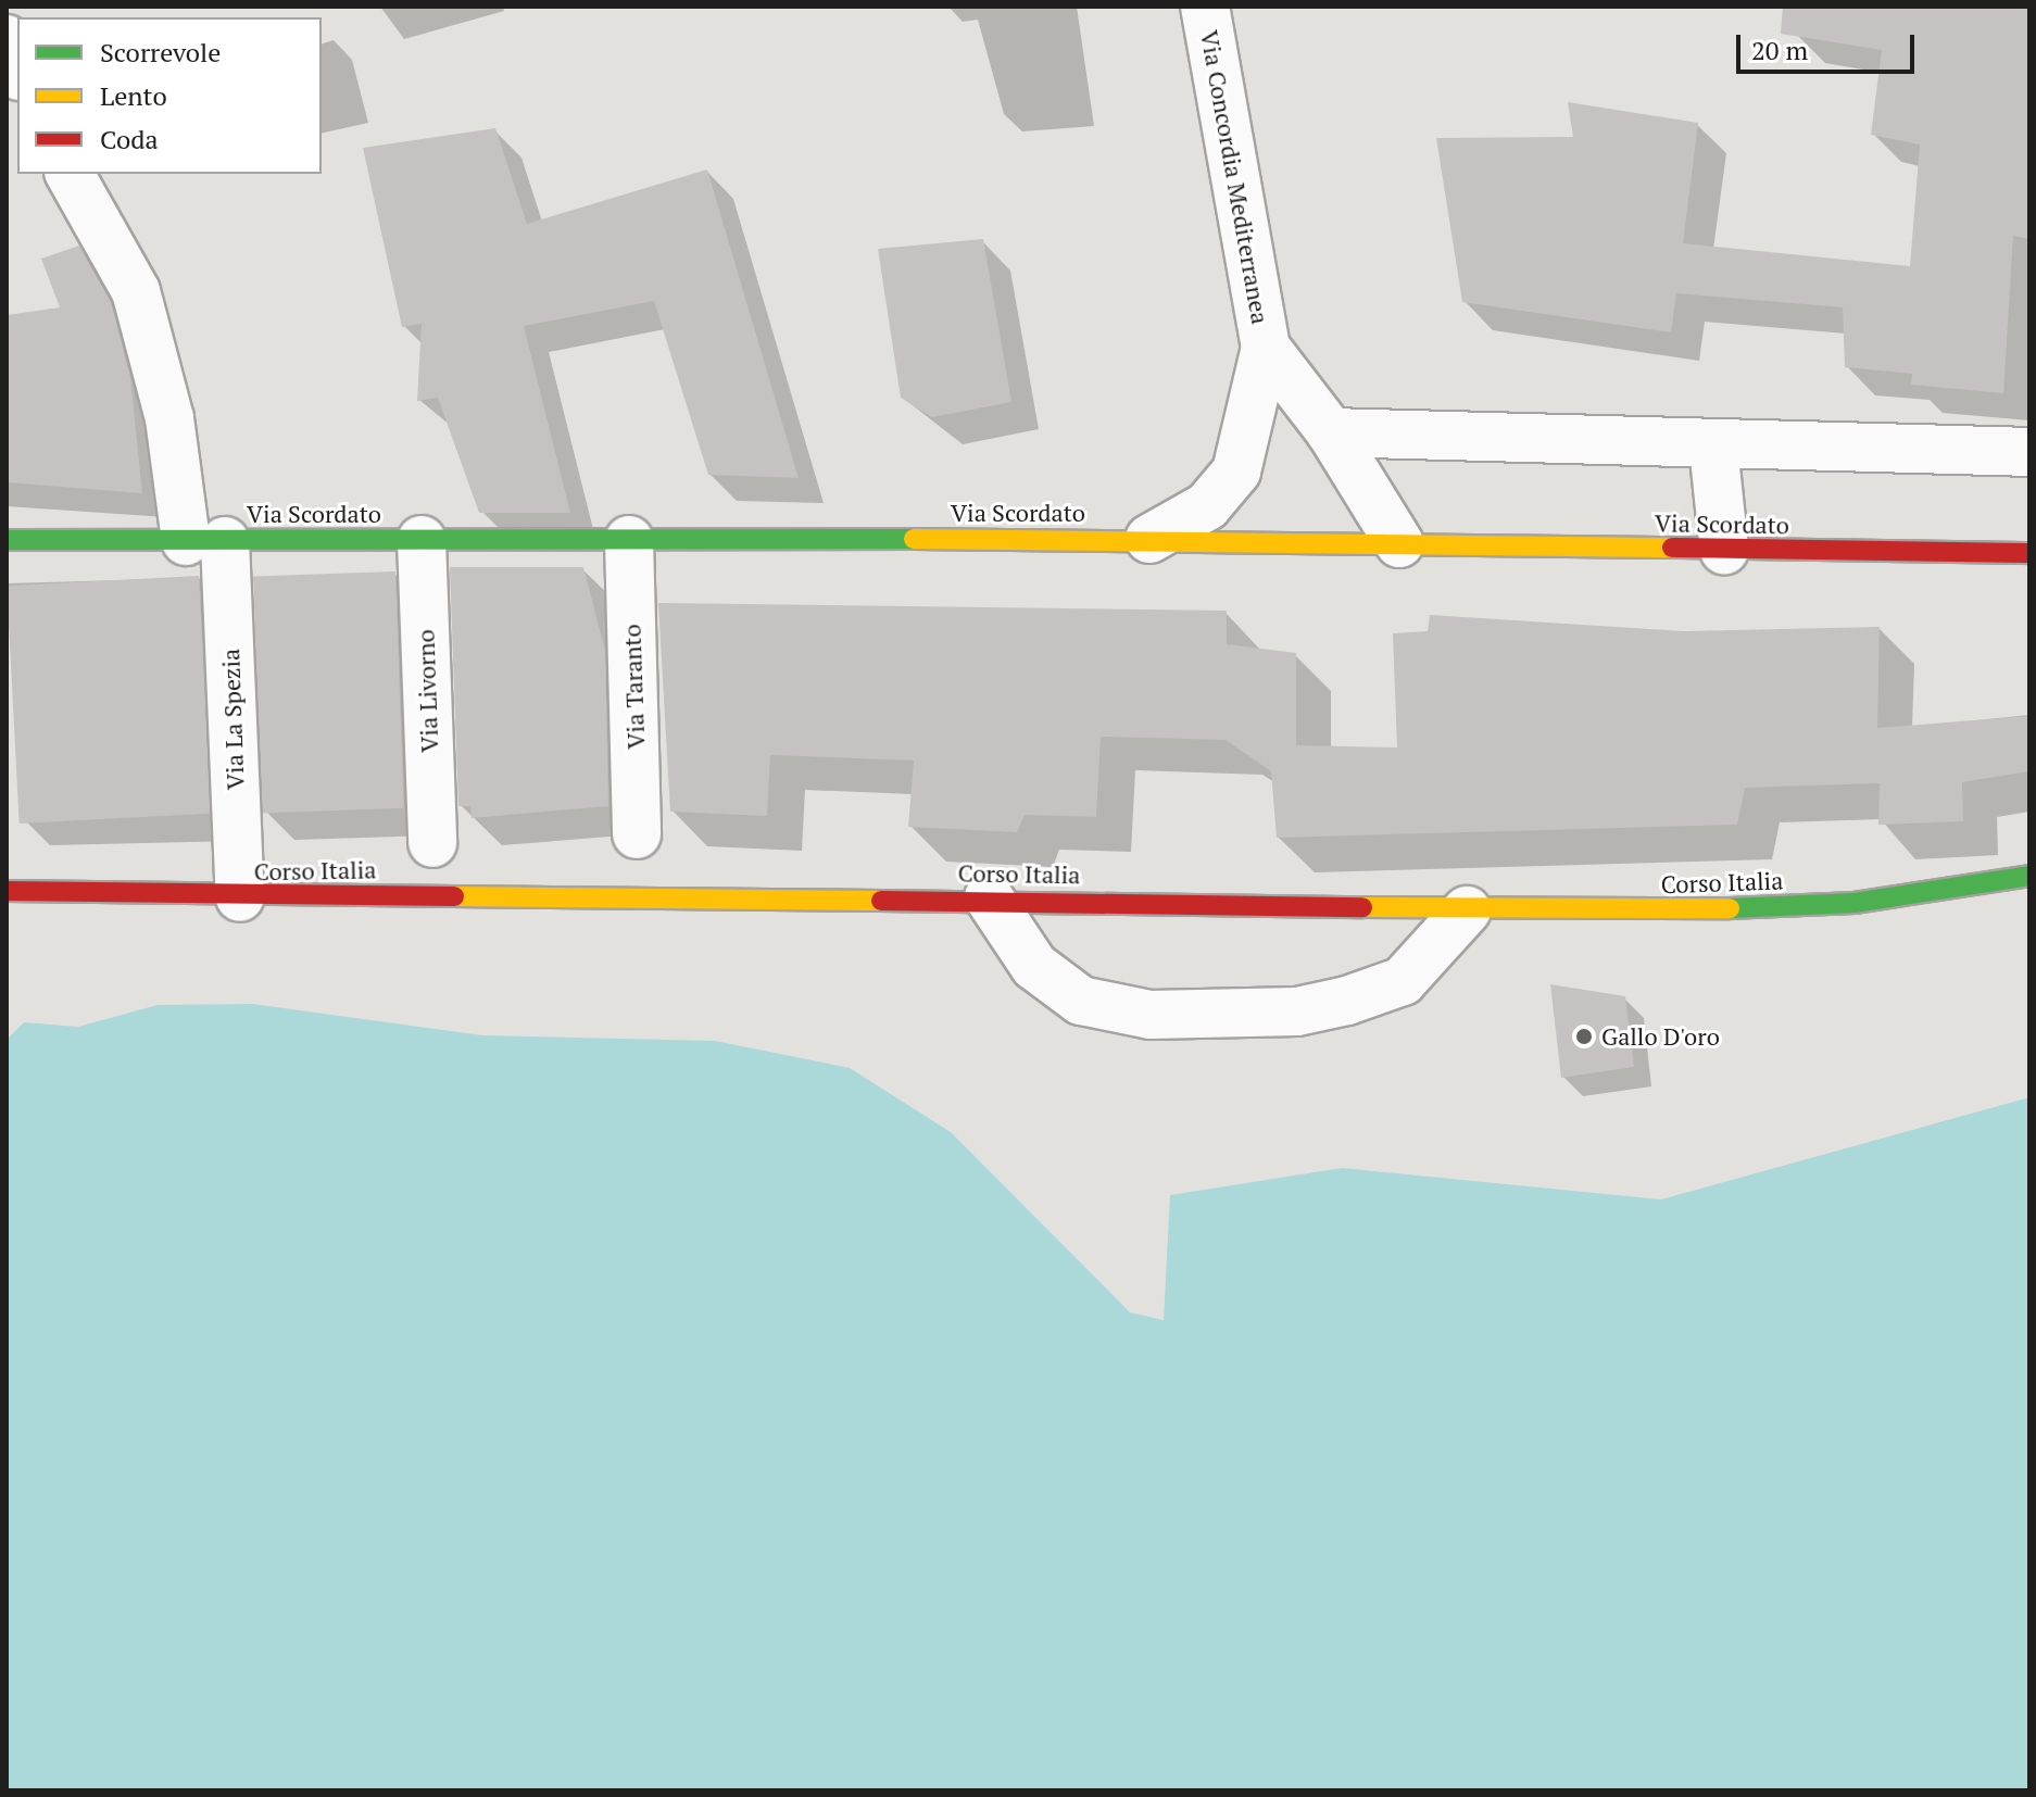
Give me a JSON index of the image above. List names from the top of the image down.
{
  "streets": {
    "street": [
      "Via Concordia Mediterranea",
      "Via Scordato",
      "Via Taranto",
      "Via Livorno",
      "Via La Spezia",
      "Corso Italia"
    ]
  },
  "crossings": [
    ["Via Scordato", "Via Taranto"],
    ["Via Scordato", "Via Livorno"],
    ["Via Scordato", "Via La Spezia"],
    ["Via La Spezia", "Corso Italia"]
  ],
  "places": ["Gallo D'oro"],
  "legend": ["Scorrevole", "Lento", "Coda"],
  "scale_bar": "20 m"
}
